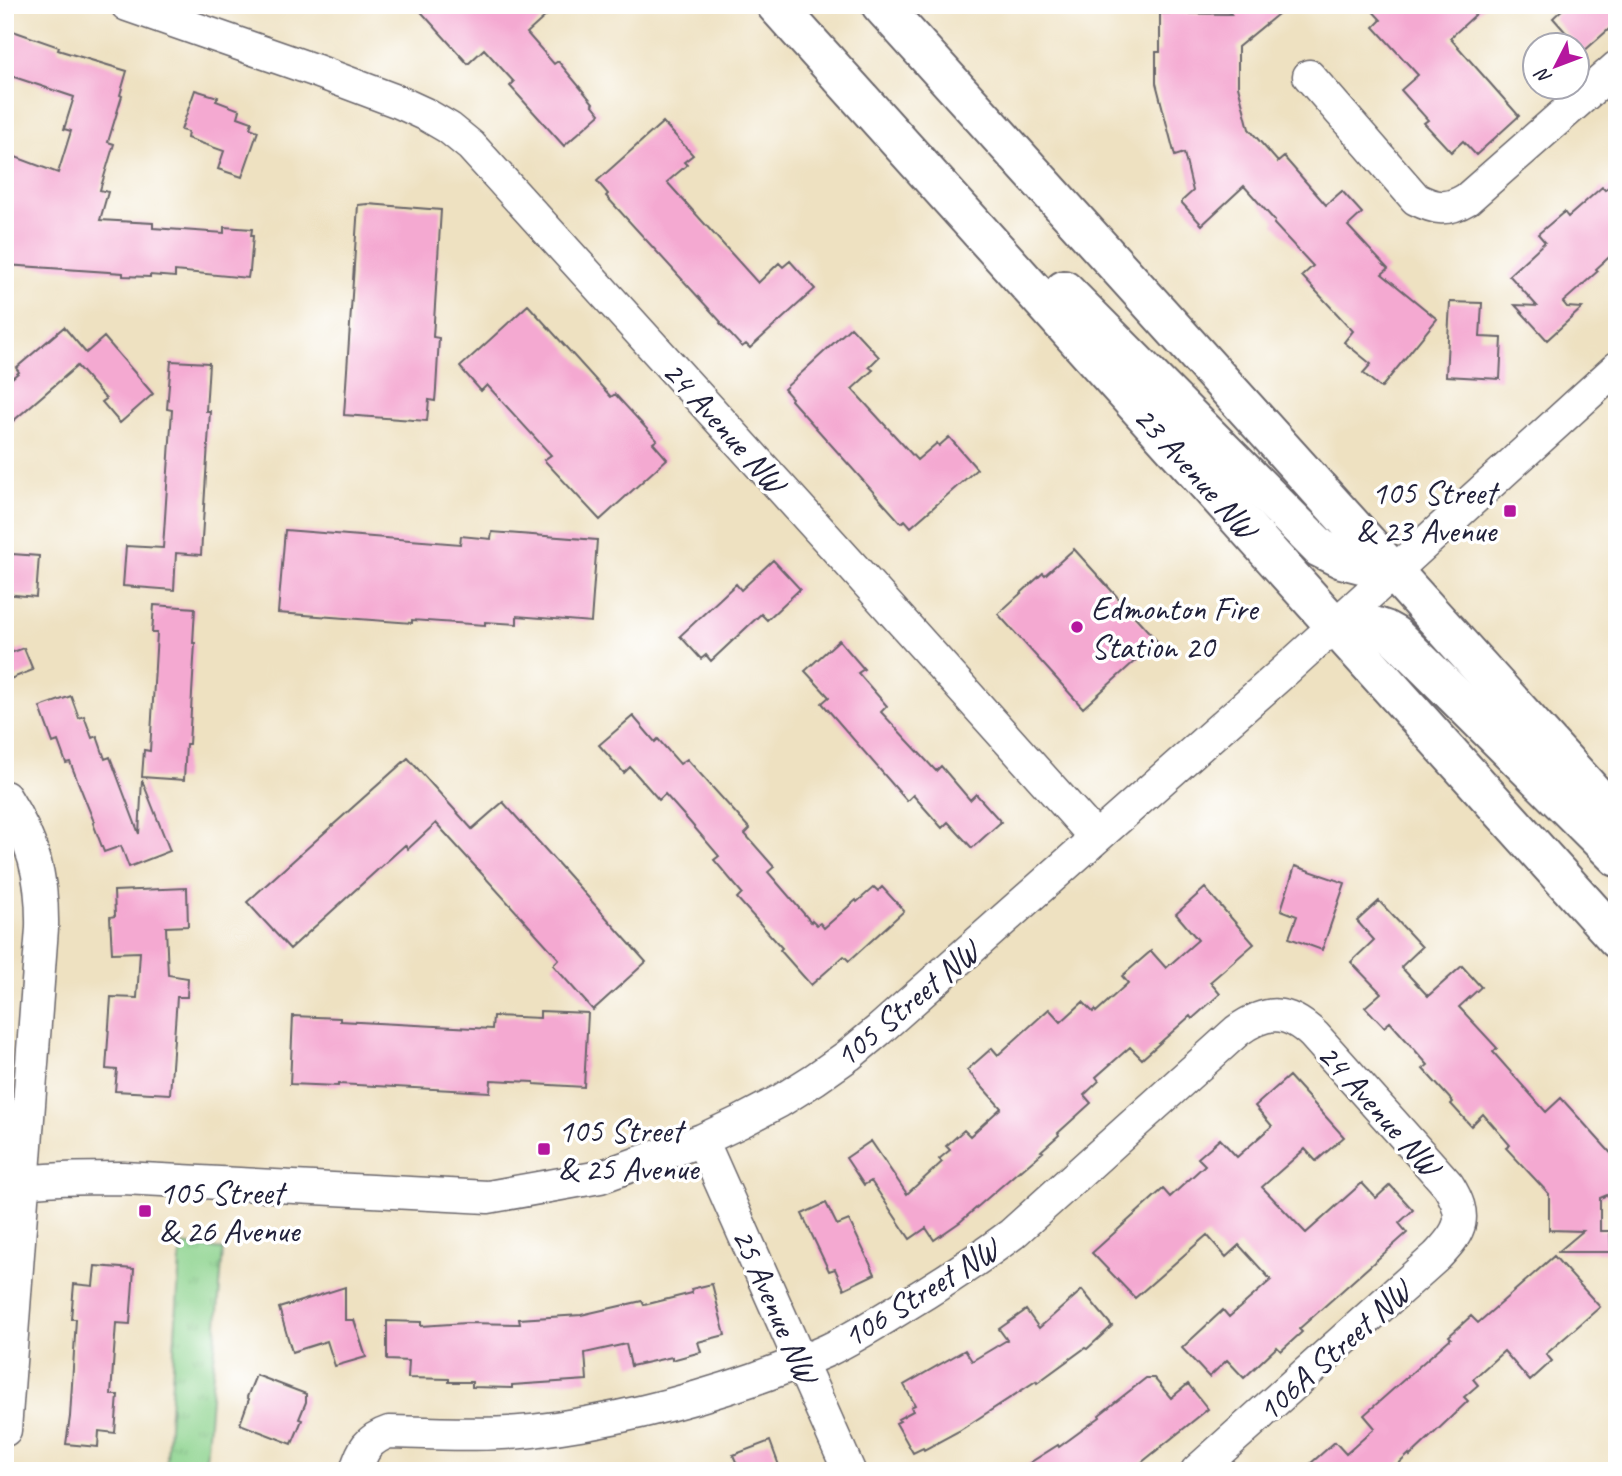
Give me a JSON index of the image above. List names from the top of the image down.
{
  "streets": {
    "main road": ["23 Avenue NW"],
    "street": [
      "24 Avenue NW",
      "105 Street NW",
      "106 Street NW",
      "25 Avenue NW",
      "106A Street NW"
    ]
  },
  "crossings": [
    ["24 Avenue NW", "105 Street NW"],
    ["24 Avenue NW", "106 Street NW"],
    ["24 Avenue NW", "106A Street NW"],
    ["23 Avenue NW", "105 Street NW"],
    ["105 Street NW", "25 Avenue NW"],
    ["106 Street NW", "25 Avenue NW"]
  ],
  "places": {
    "transit": ["105 Street & 23 Avenue", "105 Street & 25 Avenue", "105 Street & 26 Avenue"],
    "other": ["Edmonton Fire Station 20"]
  },
  "north": "bottom left"
}
